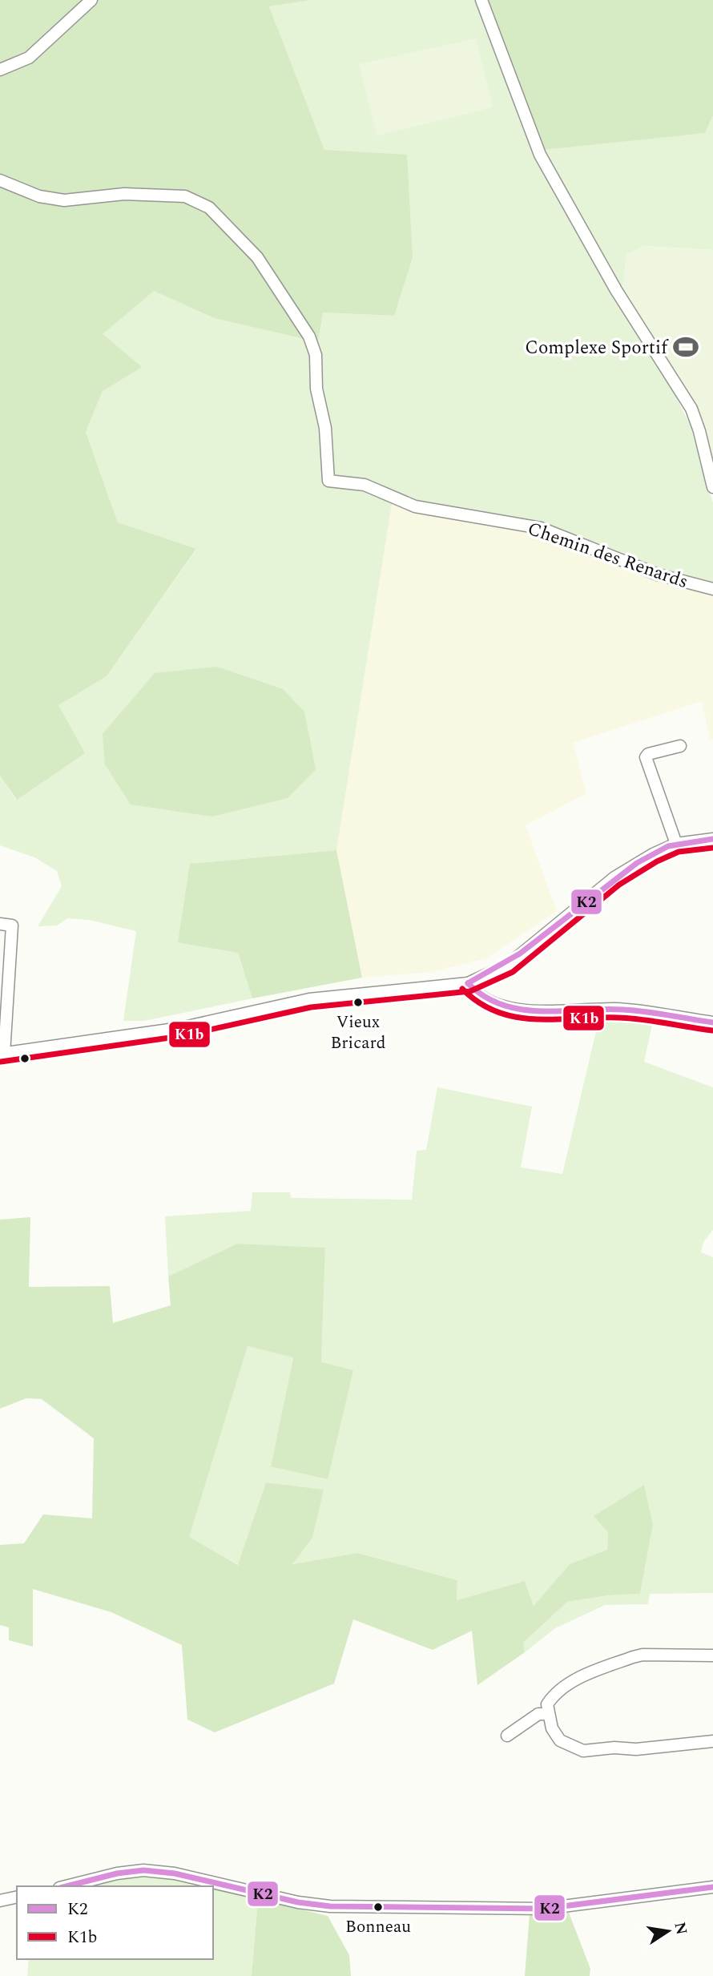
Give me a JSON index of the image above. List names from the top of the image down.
{
  "streets": {
    "street": ["Chemin des Renards"]
  },
  "places": {
    "sports": ["Complexe Sportif"],
    "other": ["Vieux Bricard", "Bonneau"]
  },
  "lines": ["transit line K2", "transit line K1b"],
  "legend": ["K2", "K1b"],
  "north": "right"
}
